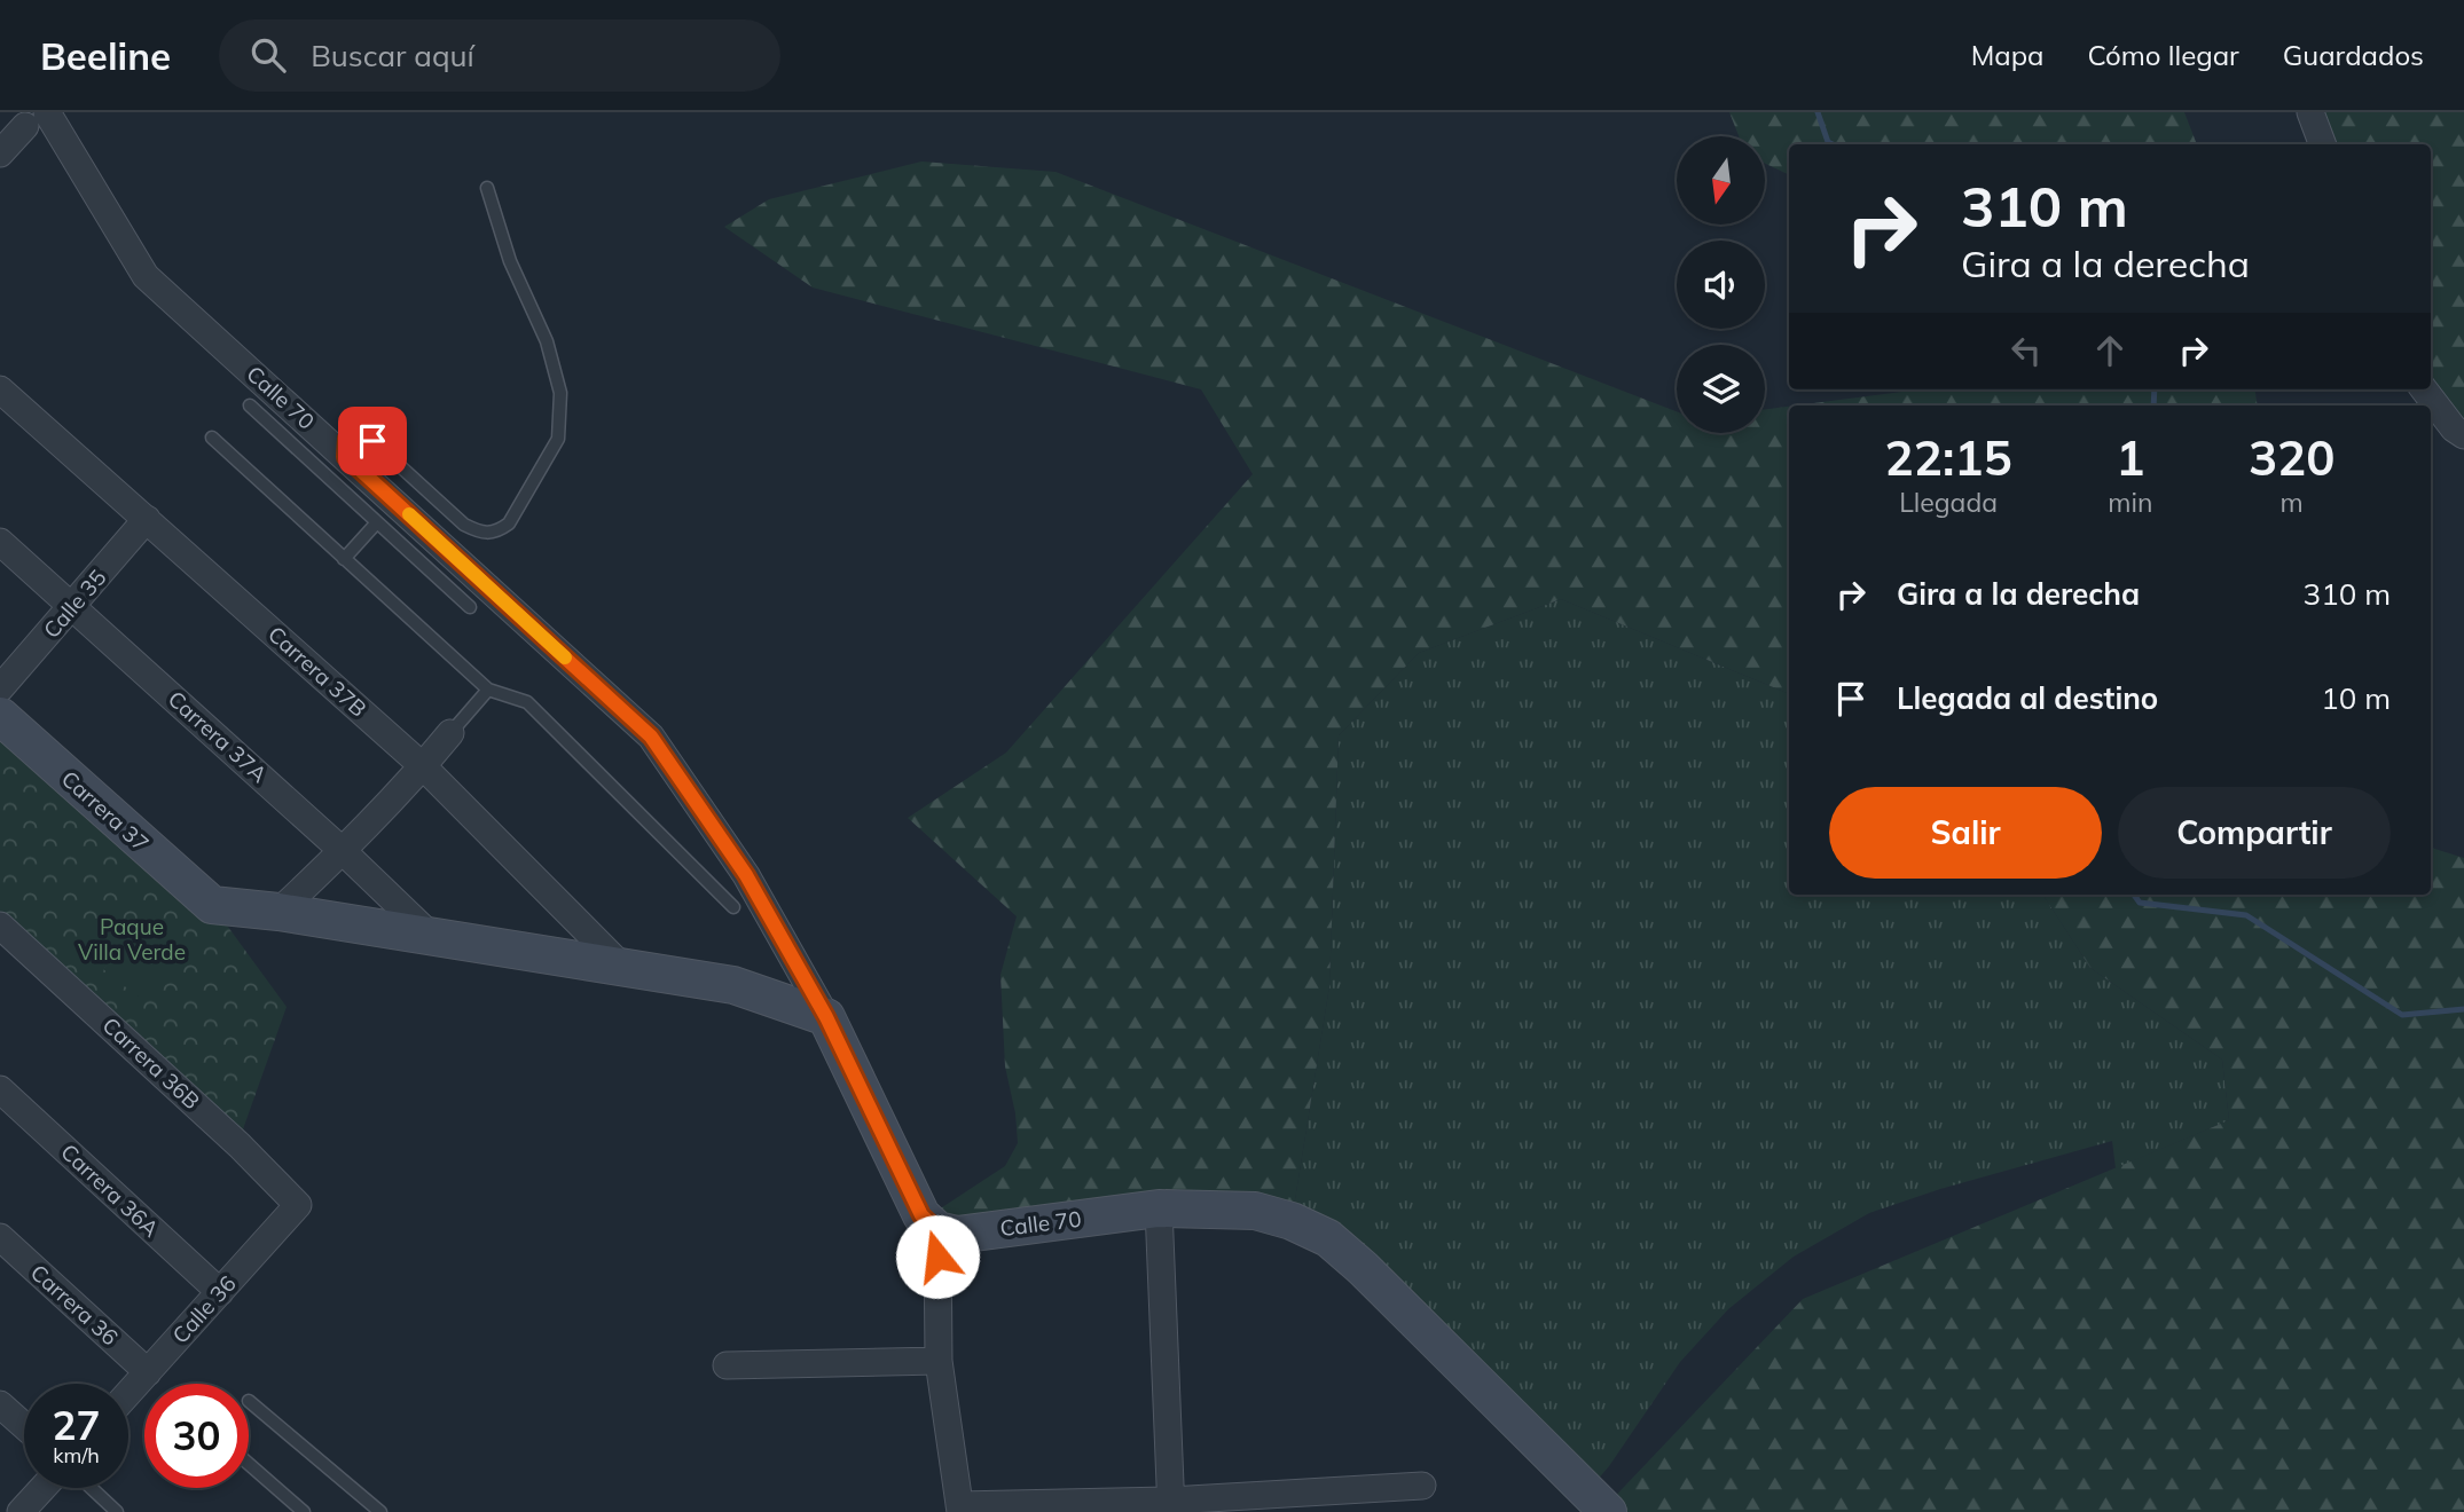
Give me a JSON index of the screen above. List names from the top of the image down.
{
  "streets": {
    "main road": ["Calle 70", "Carrera 37"],
    "street": [
      "Calle 35",
      "Carrera 37B",
      "Carrera 37A",
      "Carrera 36B",
      "Carrera 36A",
      "Carrera 36",
      "Calle 36"
    ]
  },
  "crossings": [
    ["Calle 35", "Carrera 37B"],
    ["Calle 35", "Carrera 37A"],
    ["Carrera 36B", "Calle 36"],
    ["Carrera 36A", "Calle 36"],
    ["Carrera 36", "Calle 36"]
  ],
  "parks": ["Paque Villa Verde"],
  "north": "bottom",
  "page": {
    "header": "Beeline",
    "search": "Buscar aquí",
    "nav": ["Mapa", "Cómo llegar", "Guardados"],
    "turn": ["310 m", "Gira a la derecha"],
    "eta": [
      "22:15",
      "Llegada",
      "1",
      "min",
      "320",
      "m"
    ],
    "list": [
      {
        "name": "Gira a la derecha",
        "value": "310 m"
      },
      {
        "name": "Llegada al destino",
        "value": "10 m"
      }
    ],
    "buttons": ["Salir", "Compartir"],
    "speed": "27 km/h",
    "limit": "30"
  }
}
